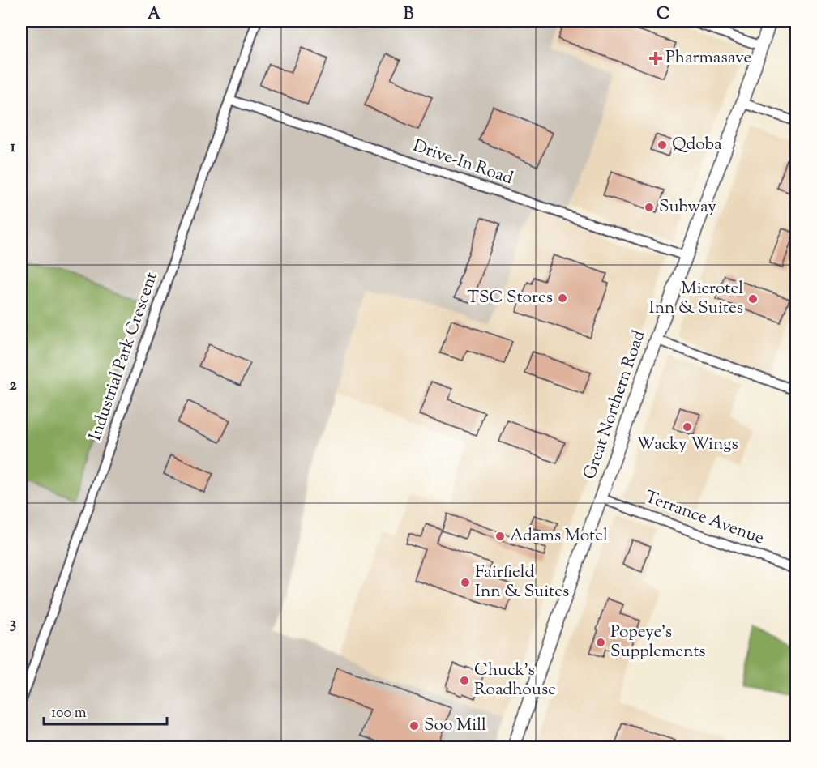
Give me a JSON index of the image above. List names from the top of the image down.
{
  "streets": {
    "highway": ["Great Northern Road"],
    "street": ["Drive-In Road", "Industrial Park Crescent", "Terrance Avenue"]
  },
  "crossings": [
    ["Drive-In Road", "Industrial Park Crescent"],
    ["Drive-In Road", "Great Northern Road"],
    ["Great Northern Road", "Terrance Avenue"]
  ],
  "places": {
    "health": ["Pharmasave"],
    "other": [
      "Qdoba",
      "Subway",
      "TSC Stores",
      "Microtel Inn & Suites",
      "Wacky Wings",
      "Adams Motel",
      "Fairfield Inn & Suites",
      "Popeye's Supplements",
      "Chuck's Roadhouse",
      "Soo Mill"
    ]
  },
  "scale_bar": "100 m",
  "grid": {
    "columns": ["A", "B", "C"],
    "rows": ["1", "2", "3"]
  }
}
